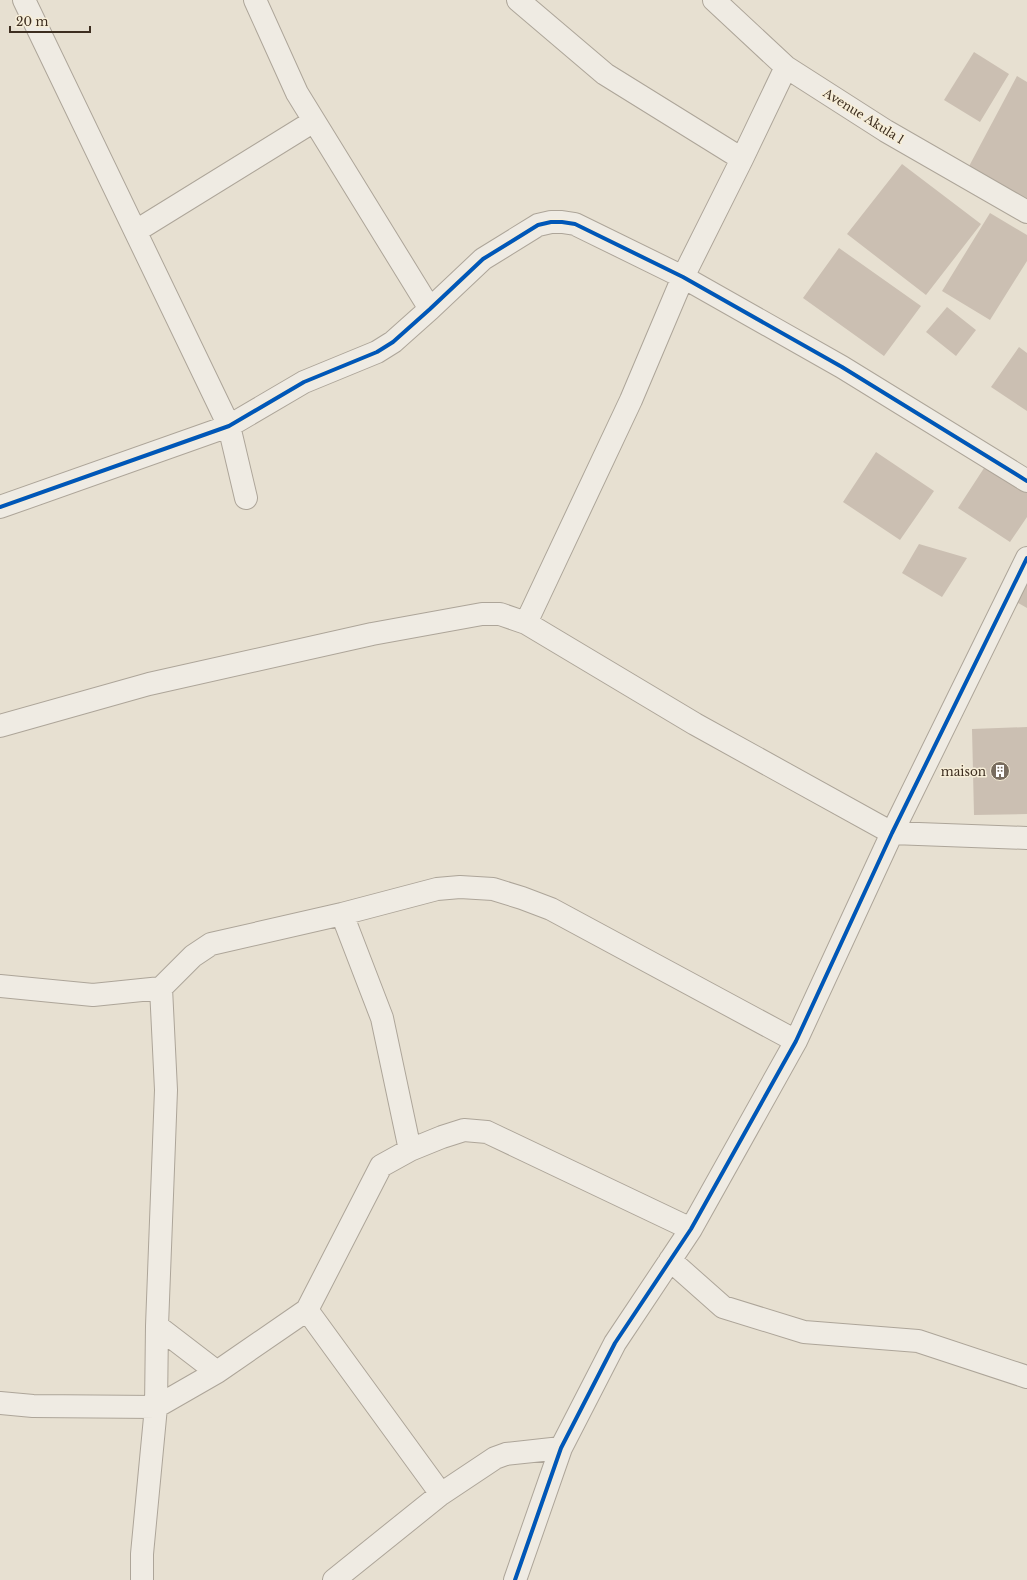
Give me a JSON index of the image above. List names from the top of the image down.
{
  "streets": {
    "street": ["Avenue Akula 1"]
  },
  "places": {
    "building": ["maison"]
  },
  "scale_bar": "20 m"
}
